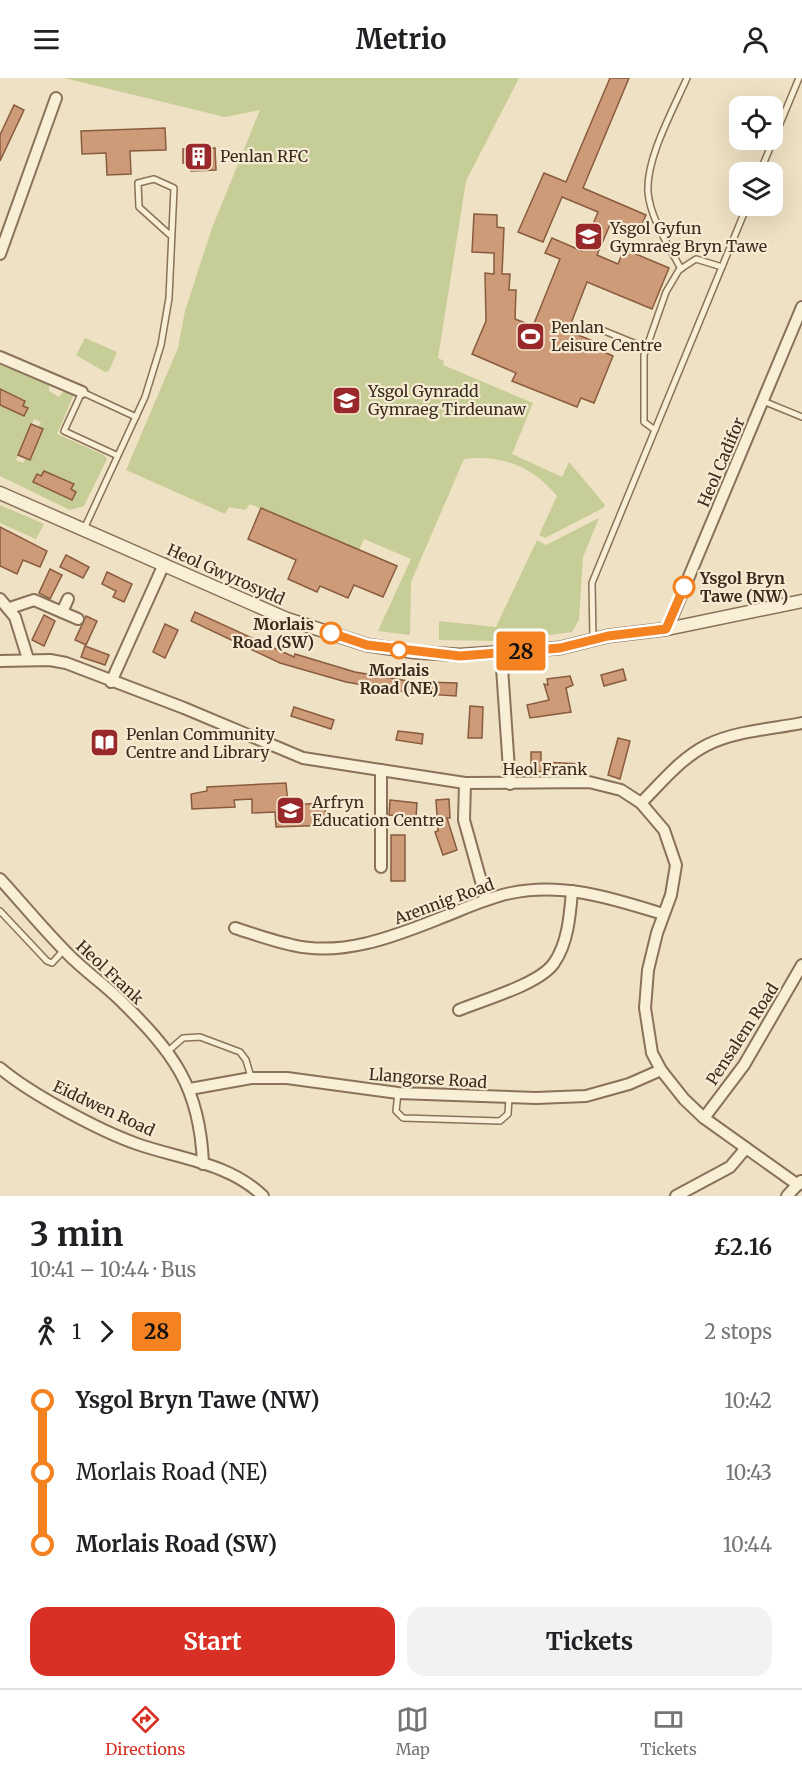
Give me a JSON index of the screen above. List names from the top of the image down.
{
  "streets": {
    "street": [
      "Heol Cadifor",
      "Heol Gwyrosydd",
      "Heol Frank",
      "Arennig Road",
      "Pensalem Road",
      "Llangorse Road",
      "Eiddwen Road"
    ]
  },
  "crossings": [
    ["Heol Cadifor", "Heol Gwyrosydd"],
    ["Heol Frank", "Arennig Road"],
    ["Heol Frank", "Pensalem Road"],
    ["Heol Frank", "Llangorse Road"],
    ["Heol Frank", "Eiddwen Road"]
  ],
  "places": {
    "building": ["Penlan RFC"],
    "school or university": ["Ysgol Gyfun Gymraeg Bryn Tawe", "Ysgol Gynradd Gymraeg Tirdeunaw", "Arfryn Education Centre"],
    "sports": ["Penlan Leisure Centre"],
    "other": ["Ysgol Bryn Tawe (NW)", "Morlais Road (SW)", "Morlais Road (NE)"],
    "library": ["Penlan Community Centre and Library"]
  },
  "lines": ["bus line 28"],
  "page": {
    "header": "Metrio",
    "on_map": "28",
    "heading": ["3 min", "10:41 – 10:44 · Bus", "£2.16"],
    "legs": ["1", "28", "2 stops"],
    "list": [
      {
        "name": "Ysgol Bryn Tawe (NW)",
        "value": "10:42"
      },
      {
        "name": "Morlais Road (NE)",
        "value": "10:43"
      },
      {
        "name": "Morlais Road (SW)",
        "value": "10:44"
      }
    ],
    "buttons": ["Start", "Tickets"],
    "tabs": ["Directions", "Map", "Tickets"]
  }
}
